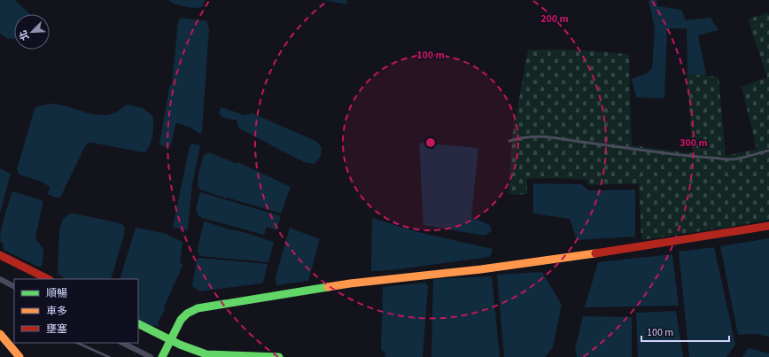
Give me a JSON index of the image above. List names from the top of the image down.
{
  "legend": ["順暢", "車多", "壅塞"],
  "scale_bar": "100 m",
  "north": "bottom left",
  "rings": ["200 m", "100 m", "300 m"]
}
